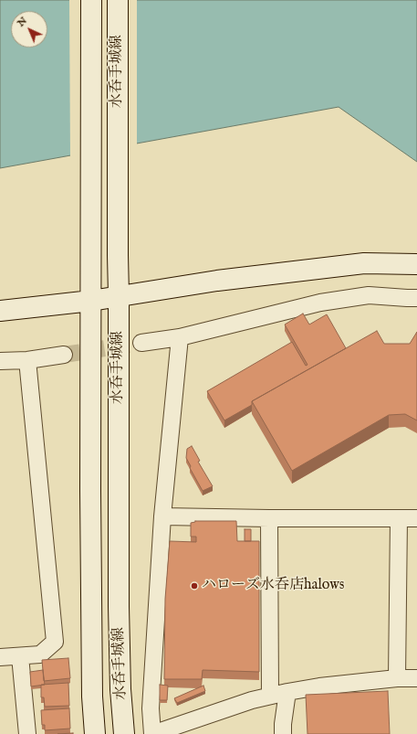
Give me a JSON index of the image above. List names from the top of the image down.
{
  "streets": {
    "main road": ["水呑手城線"]
  },
  "places": ["ハローズ水呑店halows"],
  "north": "top left"
}
